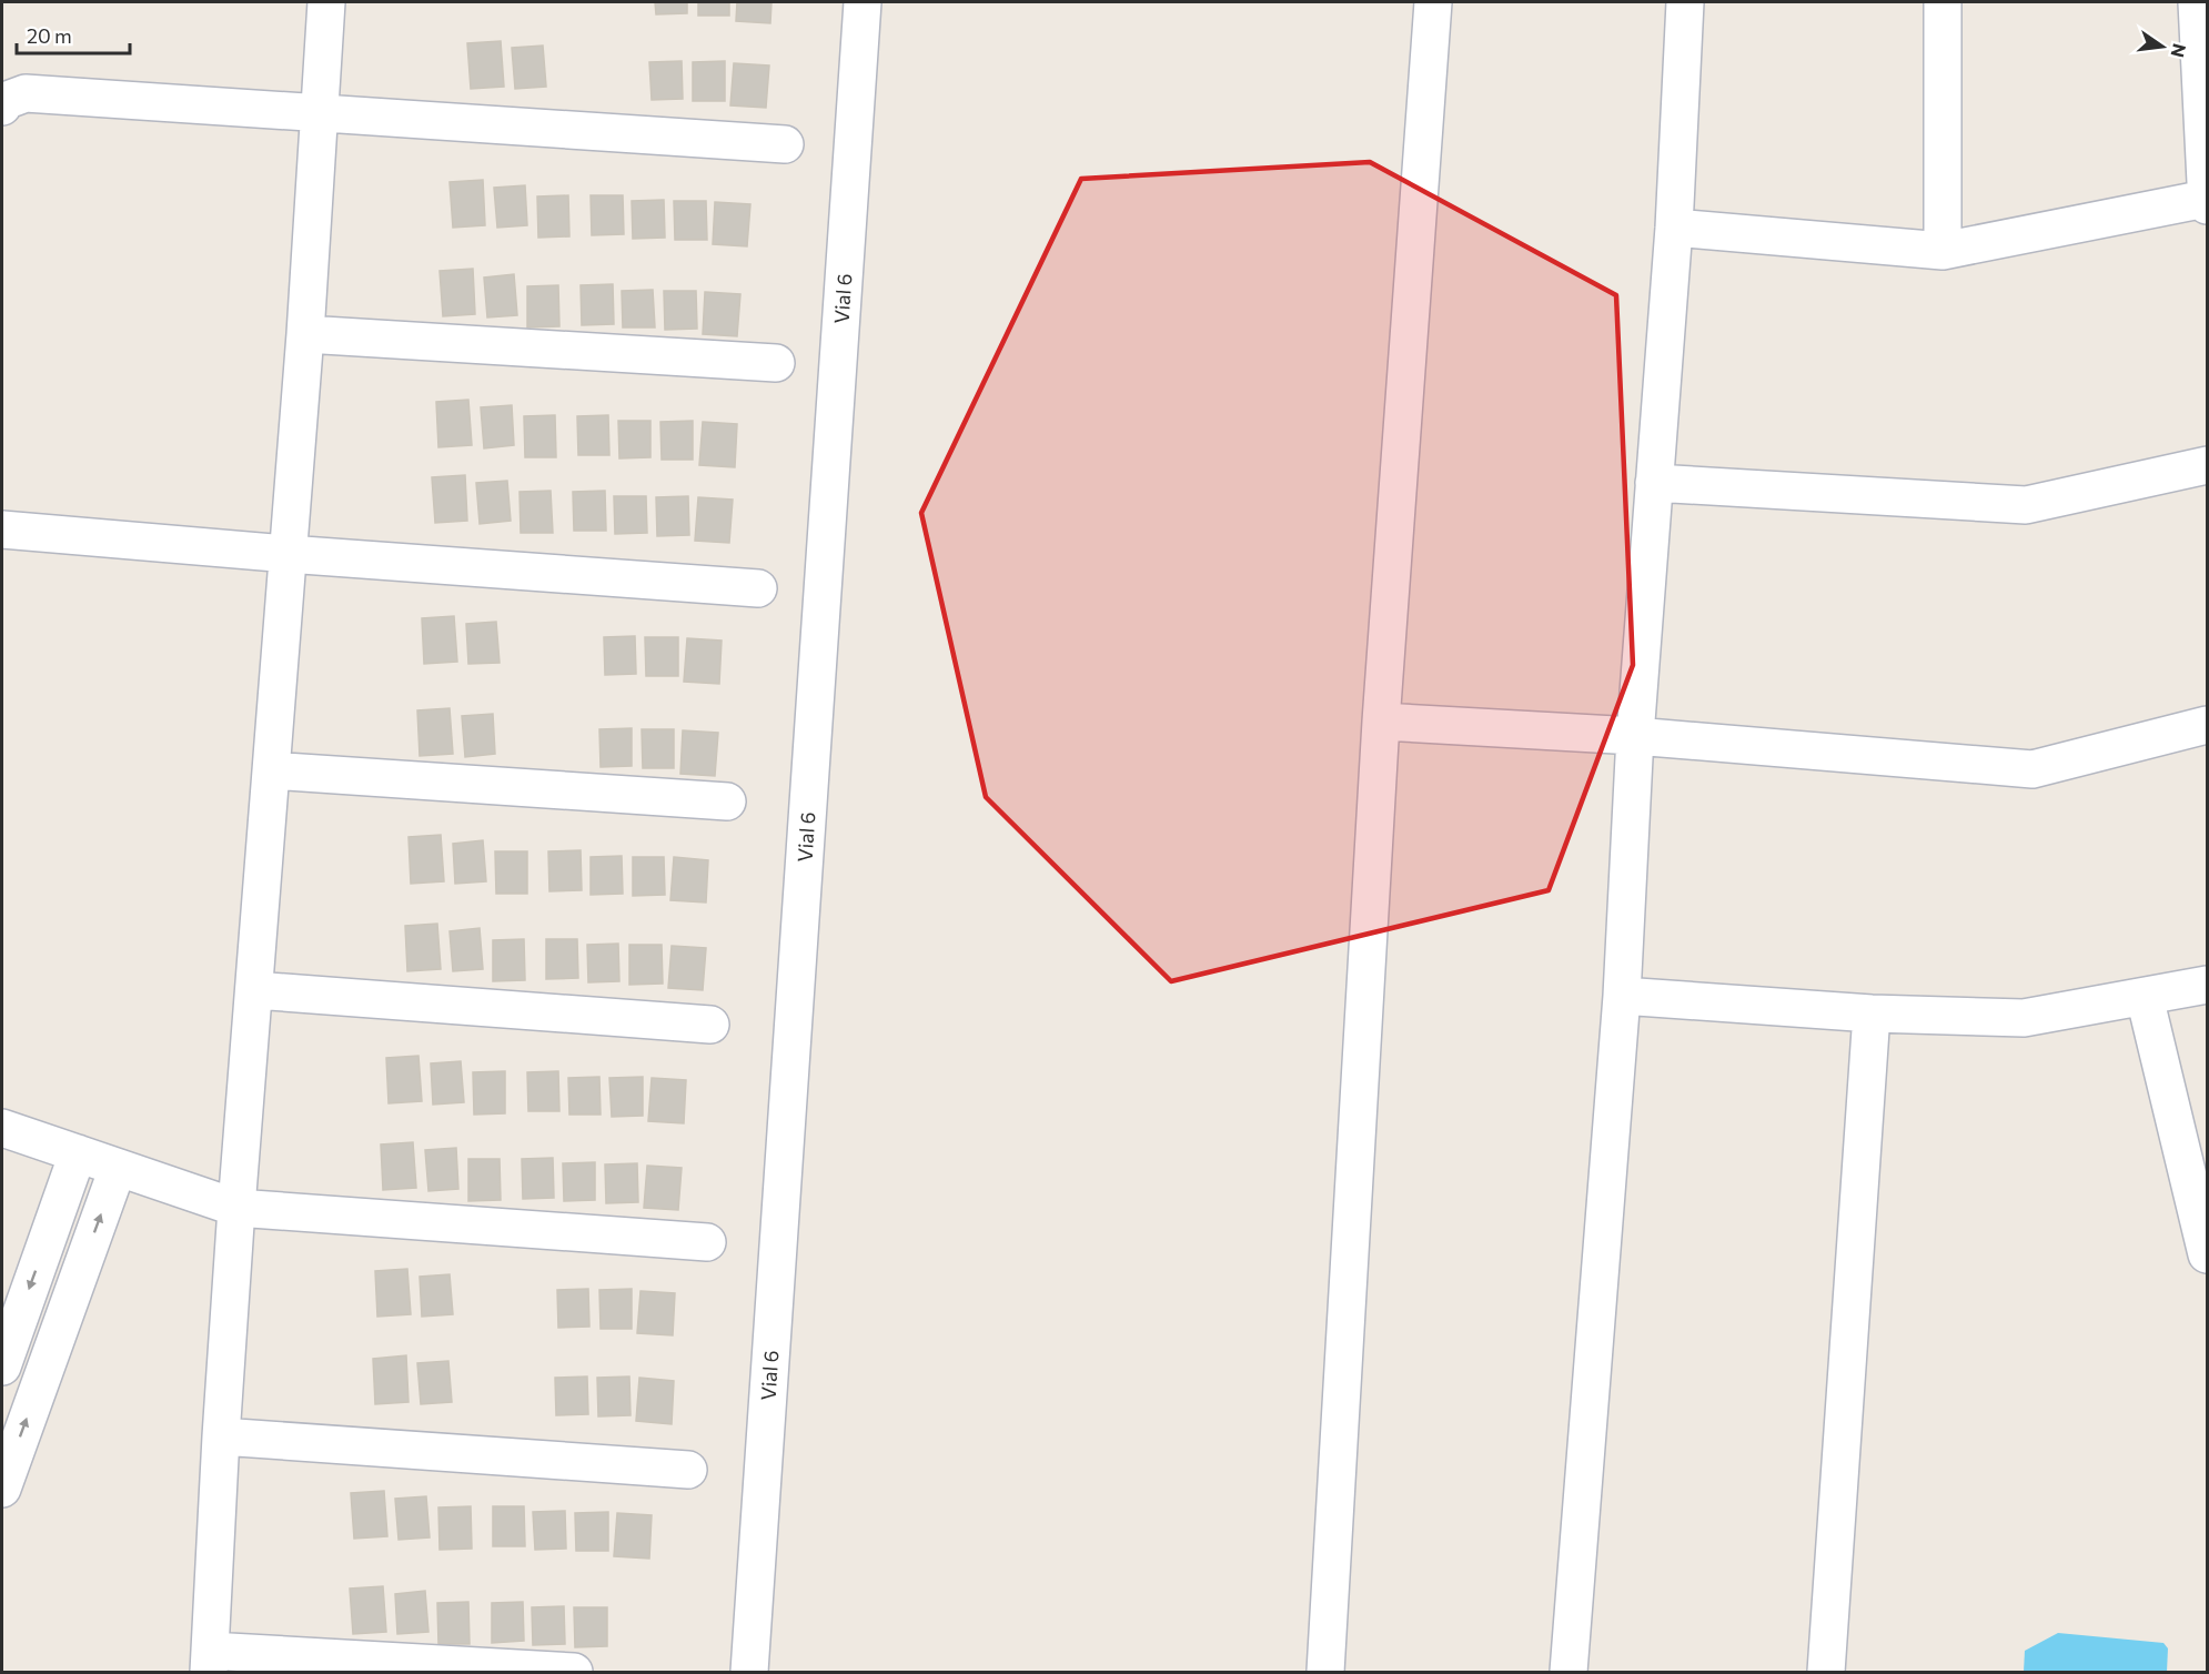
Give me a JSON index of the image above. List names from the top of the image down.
{
  "streets": {
    "street": ["Vial 6"]
  },
  "scale_bar": "20 m",
  "north": "right"
}
